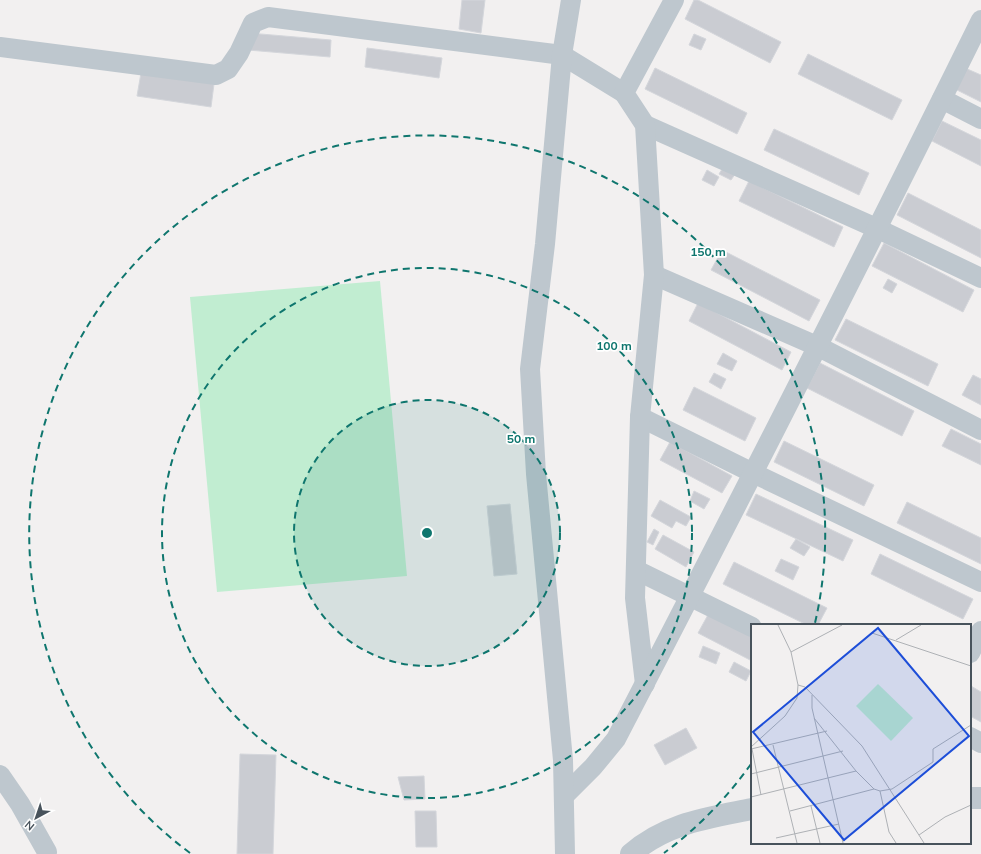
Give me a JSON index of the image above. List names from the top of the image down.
{
  "north": "bottom left",
  "rings": ["150 m", "100 m", "50 m"]
}
